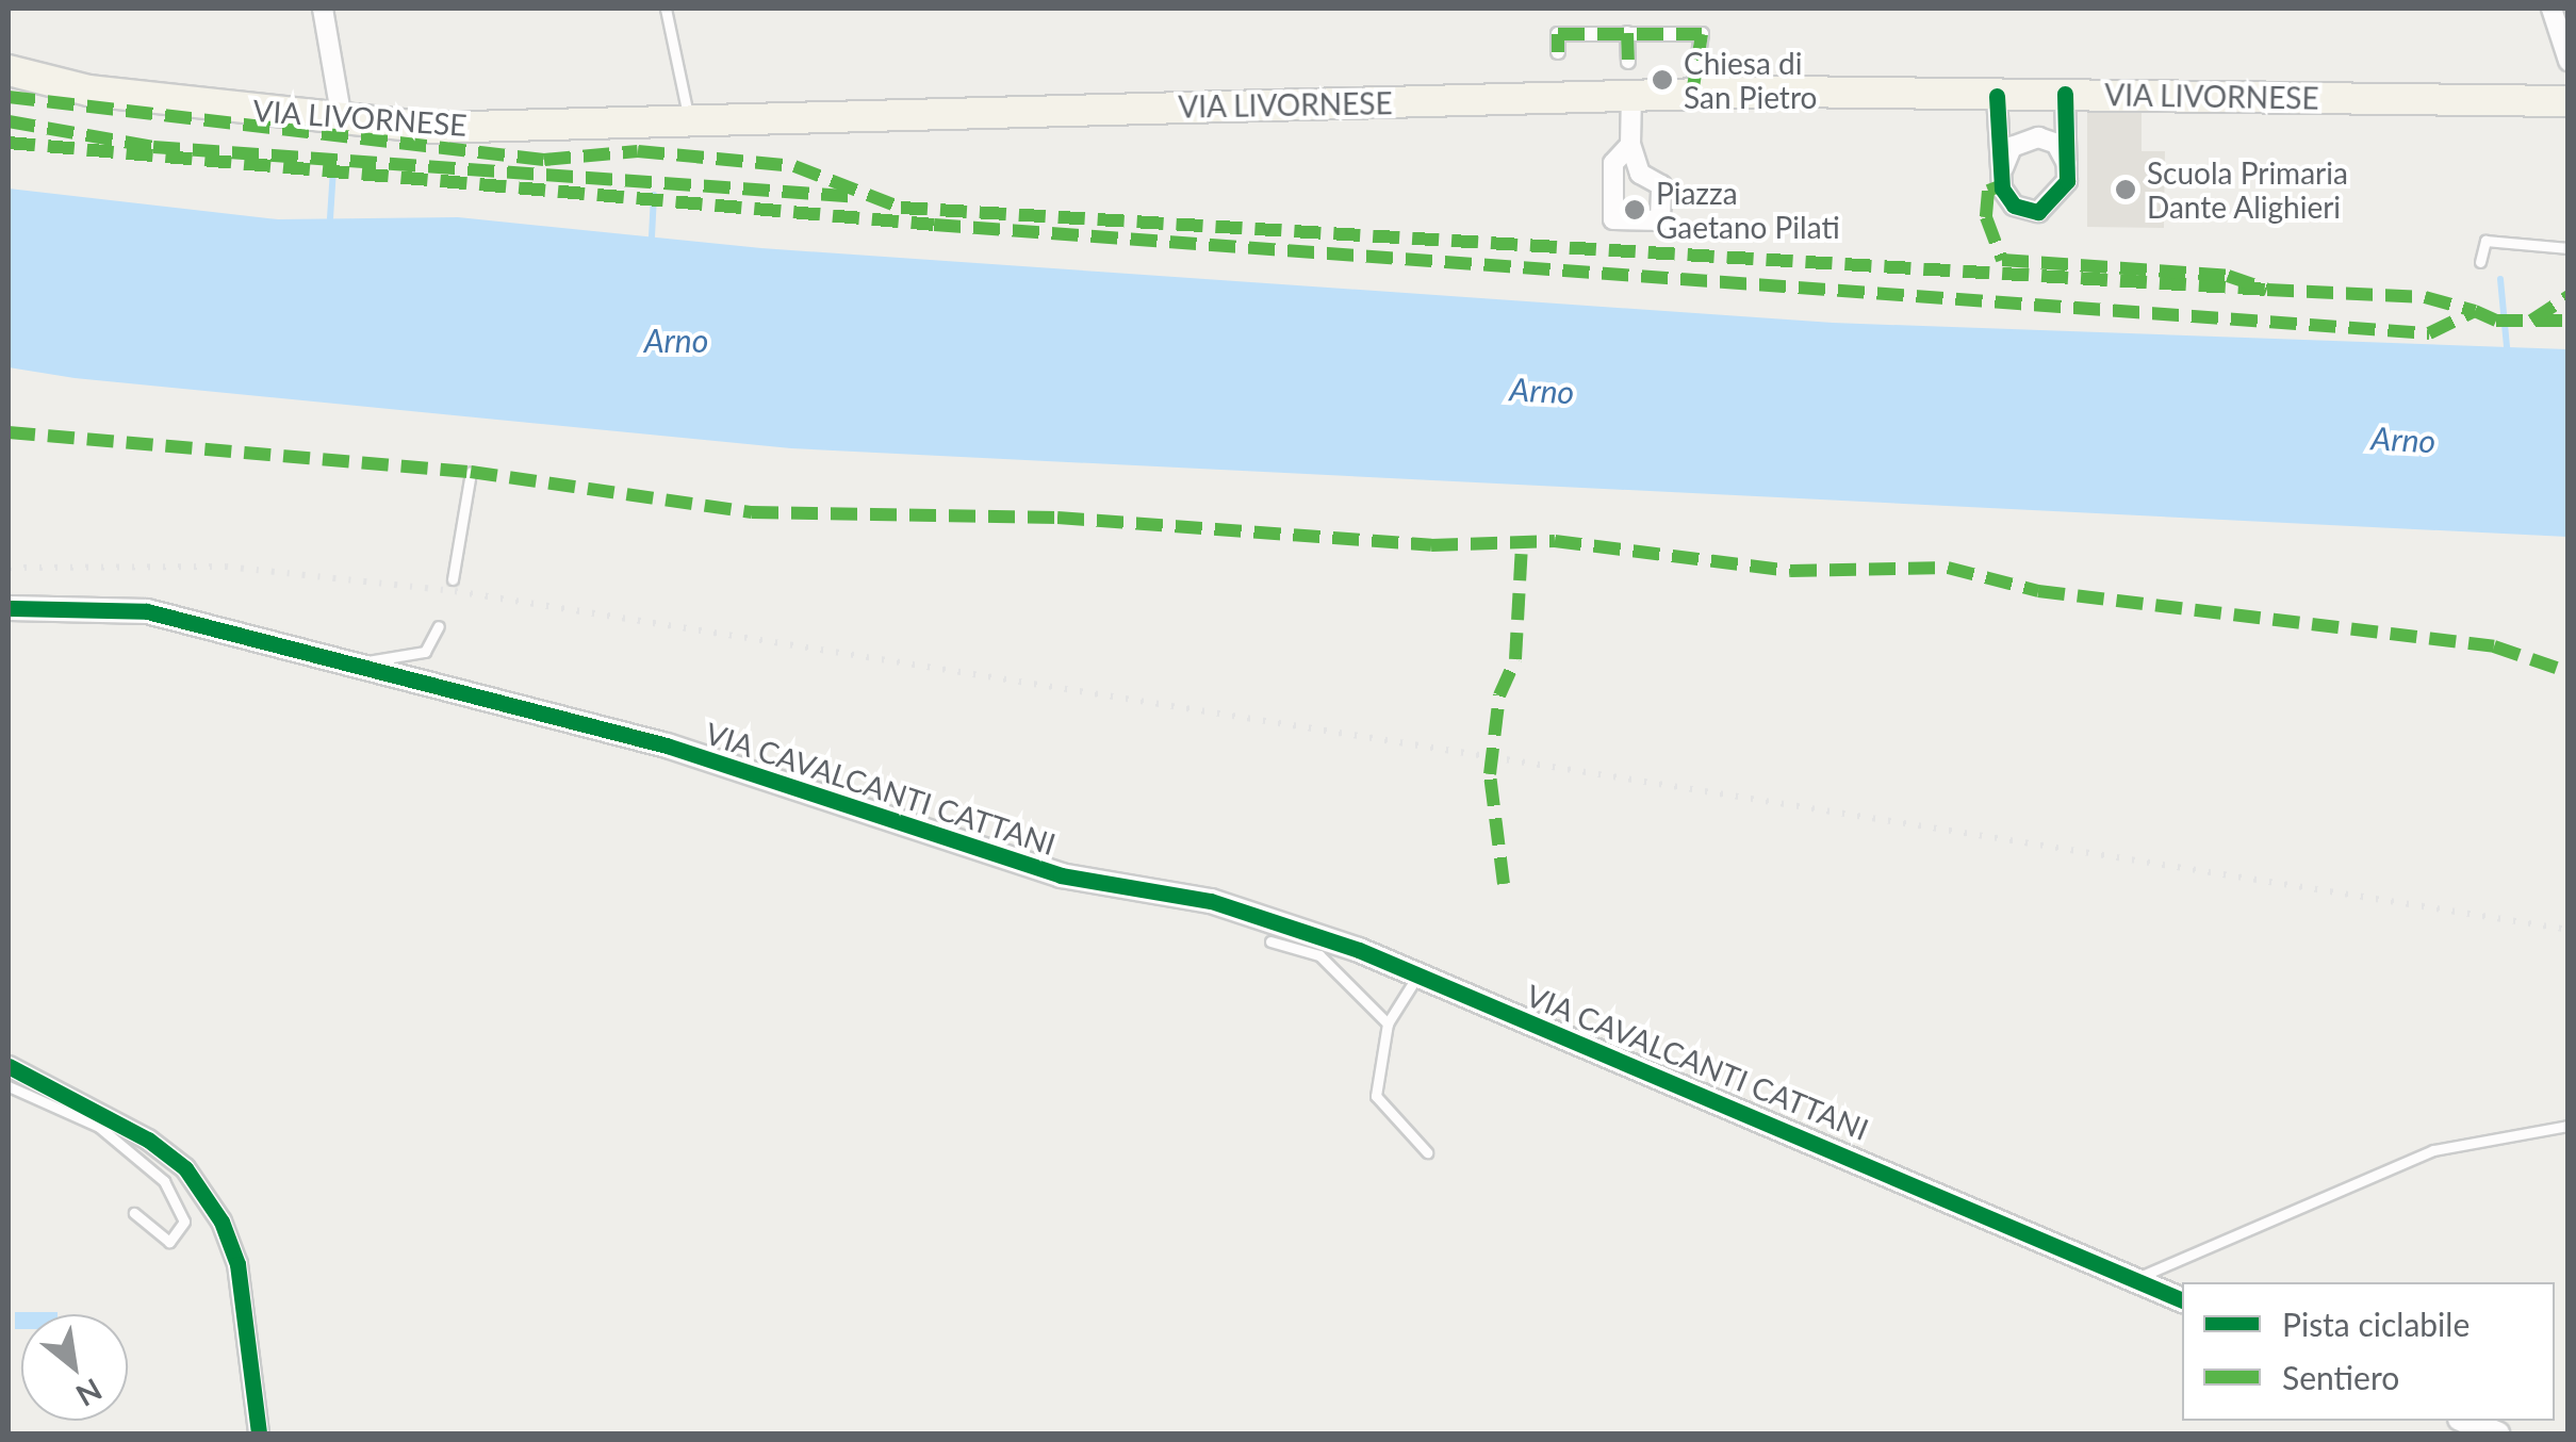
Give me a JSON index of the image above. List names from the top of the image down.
{
  "streets": {
    "main road": ["VIA LIVORNESE"],
    "street": ["VIA CAVALCANTI CATTANI"]
  },
  "water": ["Arno"],
  "places": ["Chiesa di San Pietro", "Scuola Primaria Dante Alighieri", "Piazza Gaetano Pilati"],
  "legend": ["Pista ciclabile", "Sentiero"],
  "north": "bottom right"
}
